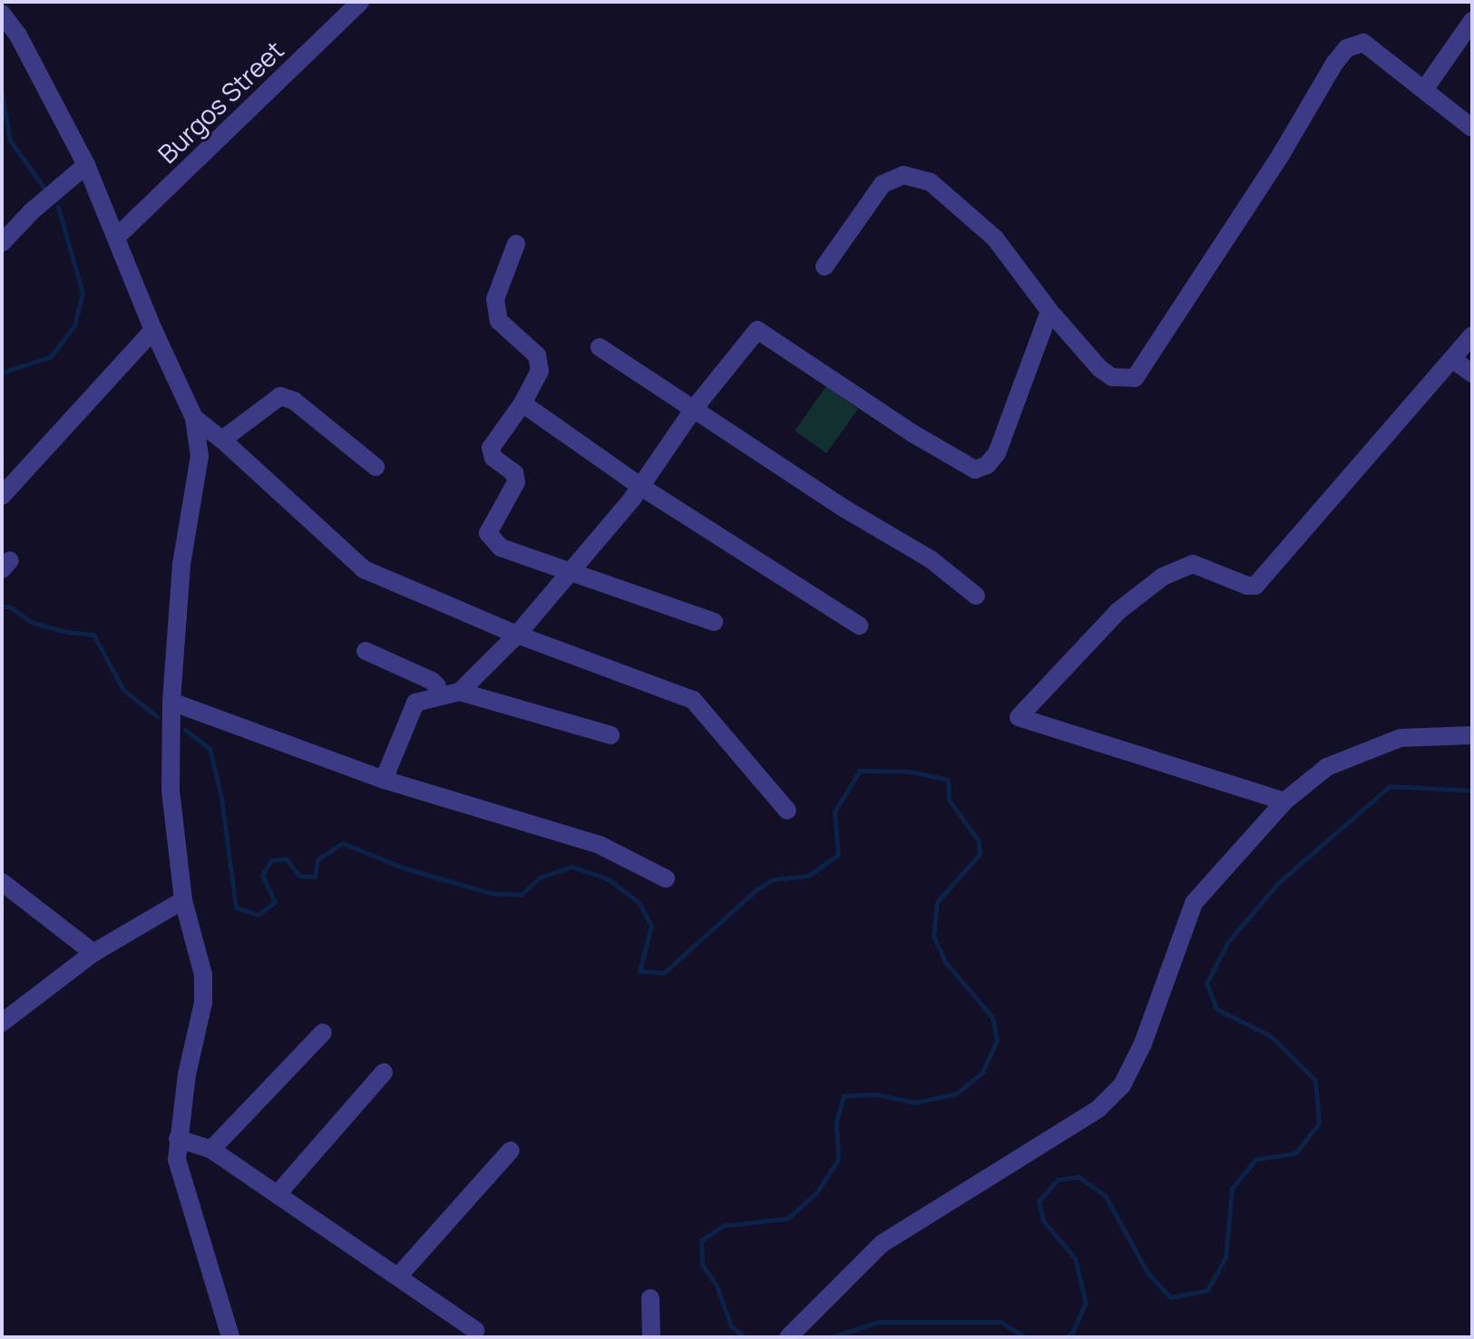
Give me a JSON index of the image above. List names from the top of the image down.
{
  "streets": {
    "street": ["Burgos Street"]
  }
}
